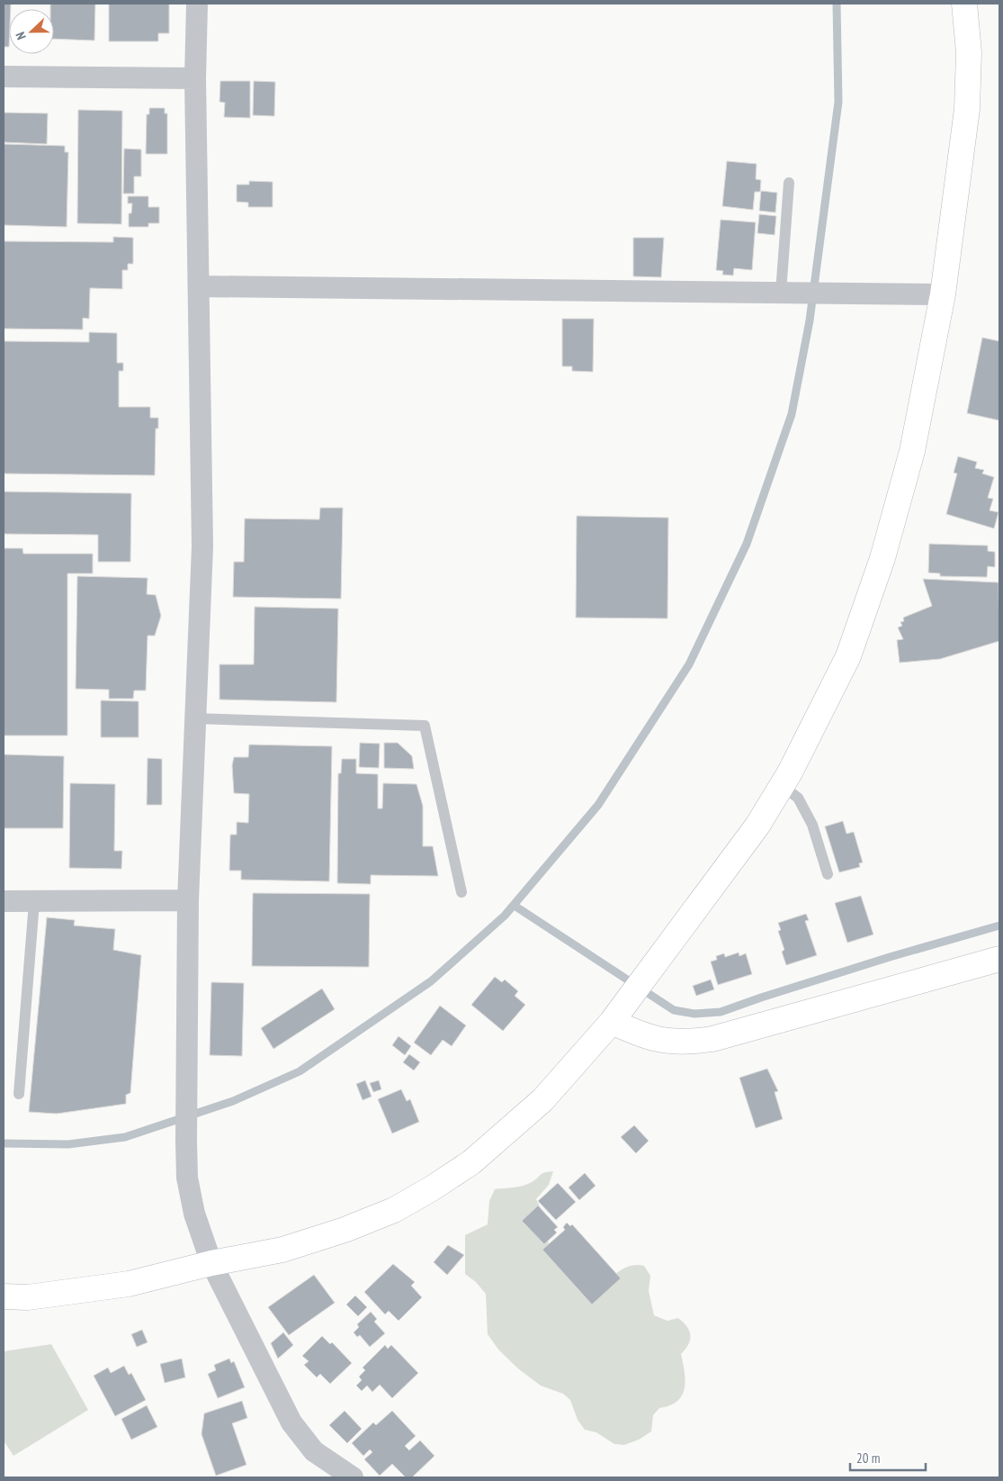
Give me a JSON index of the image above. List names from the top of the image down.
{
  "scale_bar": "20 m",
  "north": "left"
}
